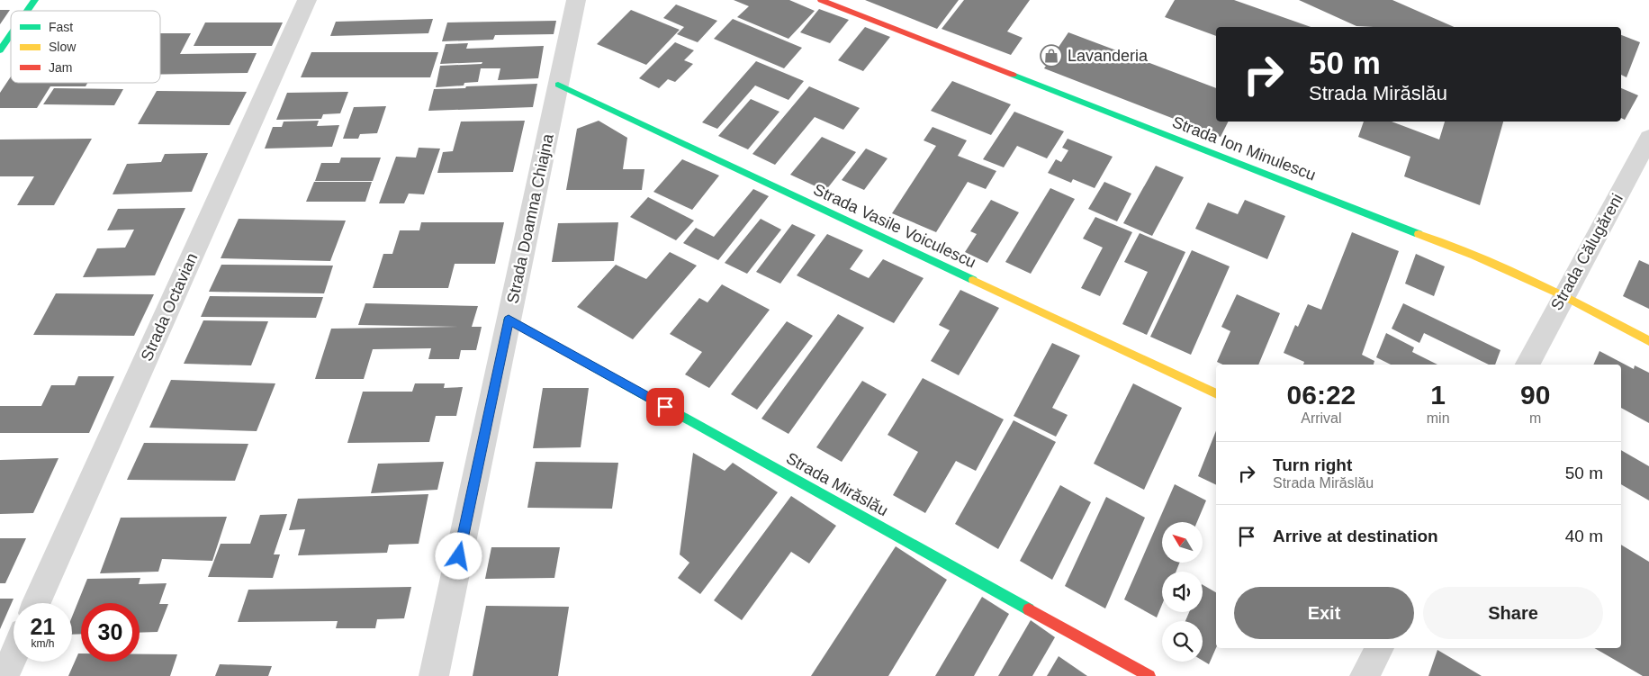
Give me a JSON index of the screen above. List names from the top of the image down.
{
  "streets": {
    "street": [
      "Strada Ion Minulescu",
      "Strada Doamna Chiajna",
      "Strada Vasile Voiculescu",
      "Strada Călugăreni",
      "Strada Octavian",
      "Strada Mirăslău"
    ]
  },
  "crossings": [
    ["Strada Ion Minulescu", "Strada Călugăreni"],
    ["Strada Doamna Chiajna", "Strada Vasile Voiculescu"],
    ["Strada Doamna Chiajna", "Strada Mirăslău"]
  ],
  "places": {
    "shop": ["Lavanderia"]
  },
  "legend": ["Fast", "Slow", "Jam"],
  "north": "top left",
  "page": {
    "turn": ["50 m", "Strada Mirăslău"],
    "eta": [
      "06:22",
      "Arrival",
      "1",
      "min",
      "90",
      "m"
    ],
    "list": [
      {
        "name": "Turn right",
        "note": "Strada Mirăslău",
        "value": "50 m"
      },
      {
        "name": "Arrive at destination",
        "value": "40 m"
      }
    ],
    "buttons": ["Exit", "Share"],
    "speed": "21 km/h",
    "limit": "30"
  }
}
